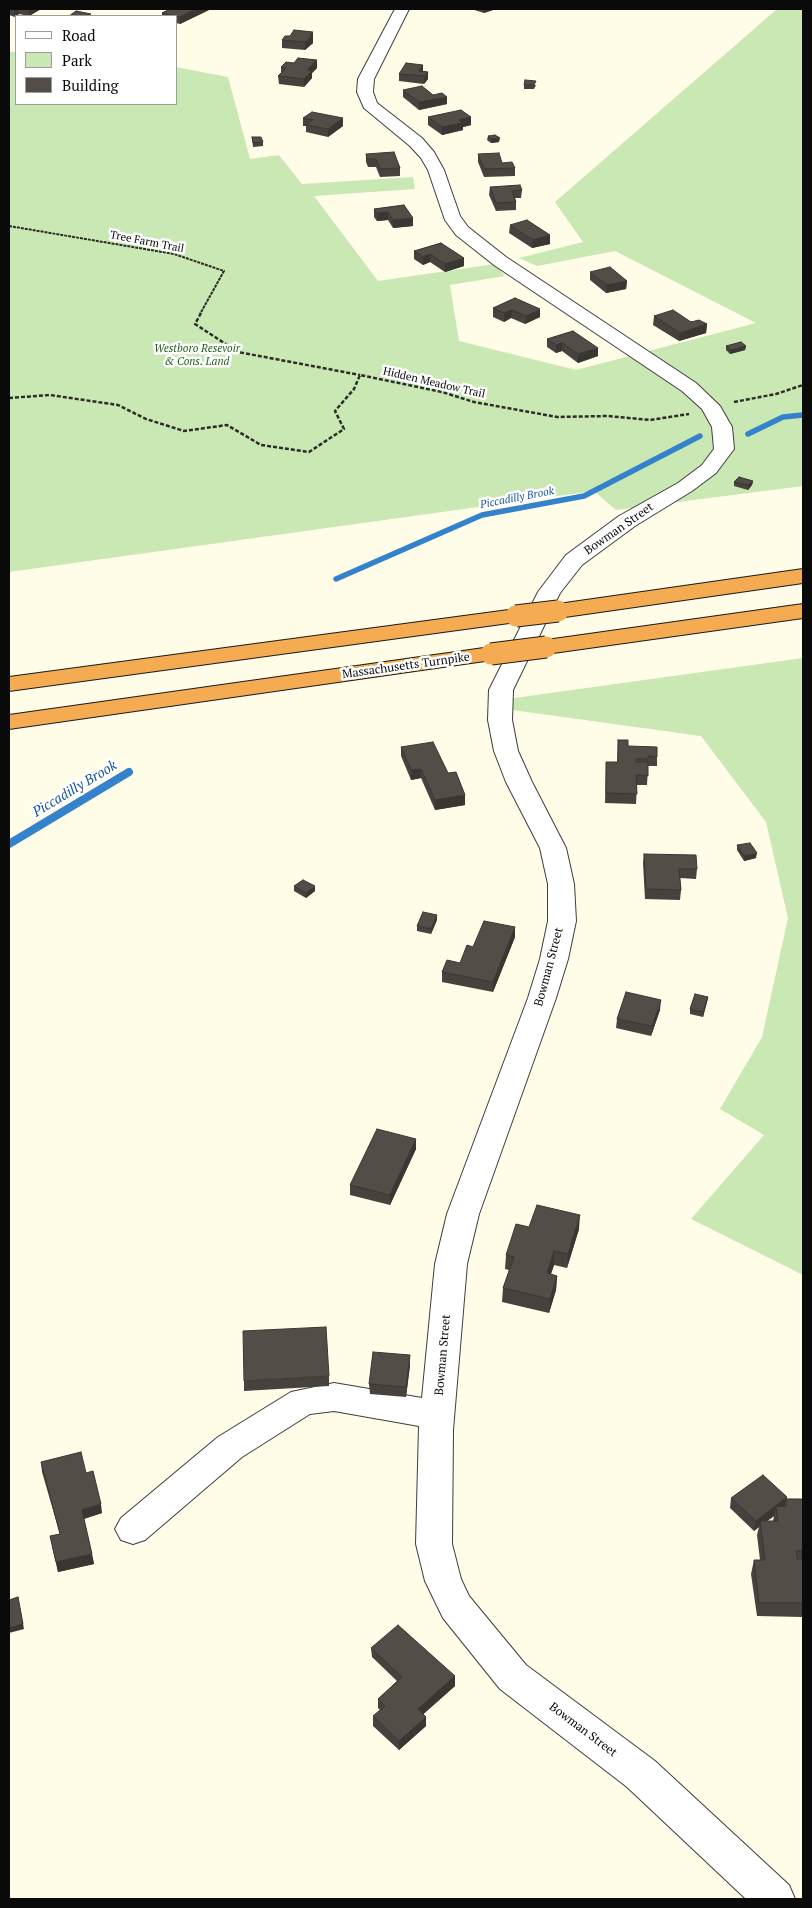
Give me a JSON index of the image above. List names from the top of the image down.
{
  "streets": {
    "highway": ["Massachusetts Turnpike"],
    "street": ["Bowman Street"],
    "path": ["Tree Farm Trail", "Hidden Meadow Trail"]
  },
  "crossings": [
    ["Tree Farm Trail", "Hidden Meadow Trail"],
    ["Hidden Meadow Trail", "Bowman Street"]
  ],
  "water": ["Piccadilly Brook"],
  "parks": ["Westboro Resevoir & Cons. Land"],
  "legend": ["Road", "Park", "Building"]
}
